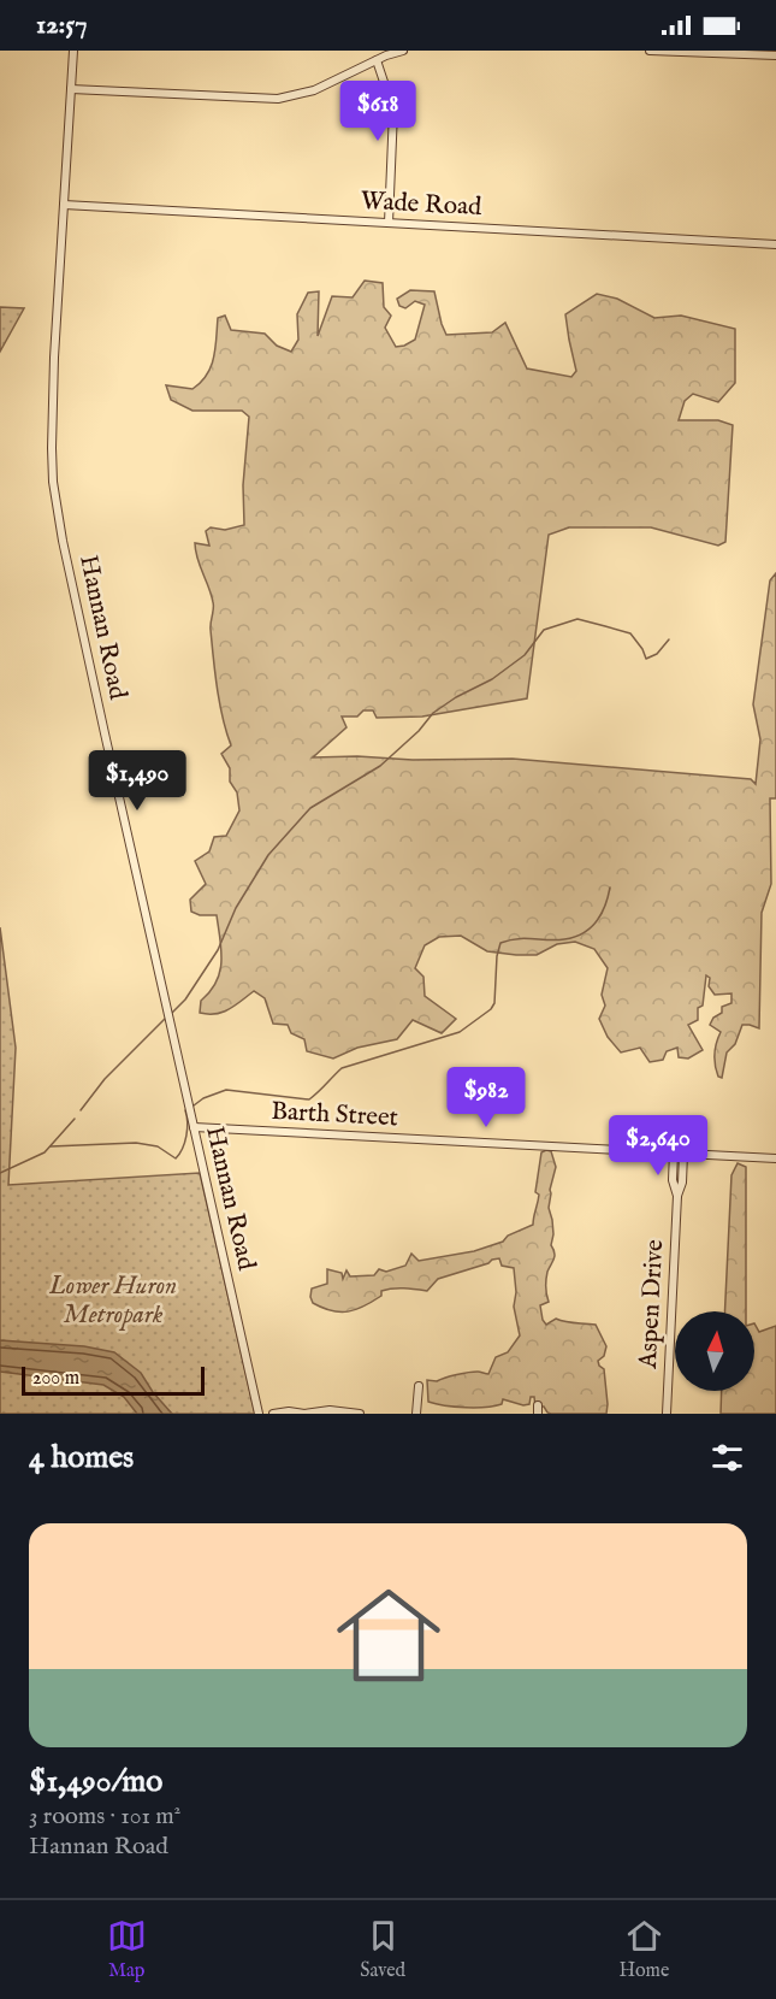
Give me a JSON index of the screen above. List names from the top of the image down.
{
  "streets": {
    "street": [
      "Wade Road",
      "Hannan Road",
      "Barth Street",
      "Aspen Drive"
    ]
  },
  "crossings": [
    ["Wade Road", "Hannan Road"],
    ["Hannan Road", "Barth Street"],
    ["Barth Street", "Aspen Drive"]
  ],
  "parks": ["Lower Huron Metropark"],
  "scale_bar": "200 m",
  "north": "top",
  "page": {
    "status": "12:57",
    "price": [
      "$618",
      "$1,490",
      "$982",
      "$2,640"
    ],
    "scale": "200 m",
    "heading": "4 homes",
    "list": [
      {
        "name": "$1,490/mo",
        "note": "3 rooms · 101 m² · Hannan Road"
      }
    ],
    "tabs": ["Map", "Saved", "Home"]
  }
}
